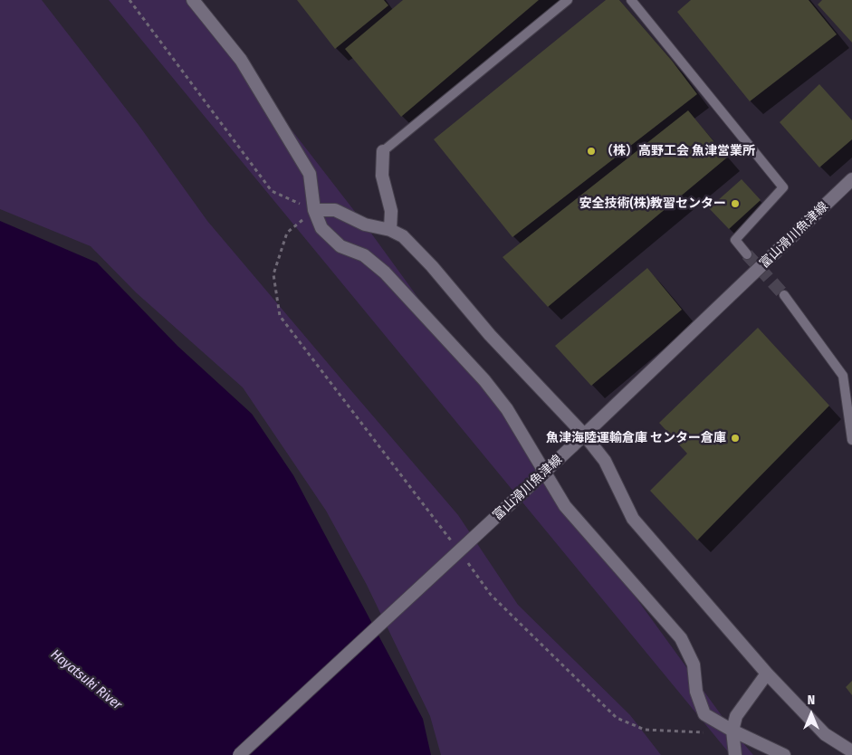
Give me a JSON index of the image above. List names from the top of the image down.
{
  "streets": {
    "street": ["富山滑川魚津線"]
  },
  "water": ["Hayatsuki River"],
  "places": ["（株）高野工会 魚津営業所", "安全技術(株)教習センター", "魚津海陸運輸倉庫 センター倉庫"],
  "north": "top"
}
